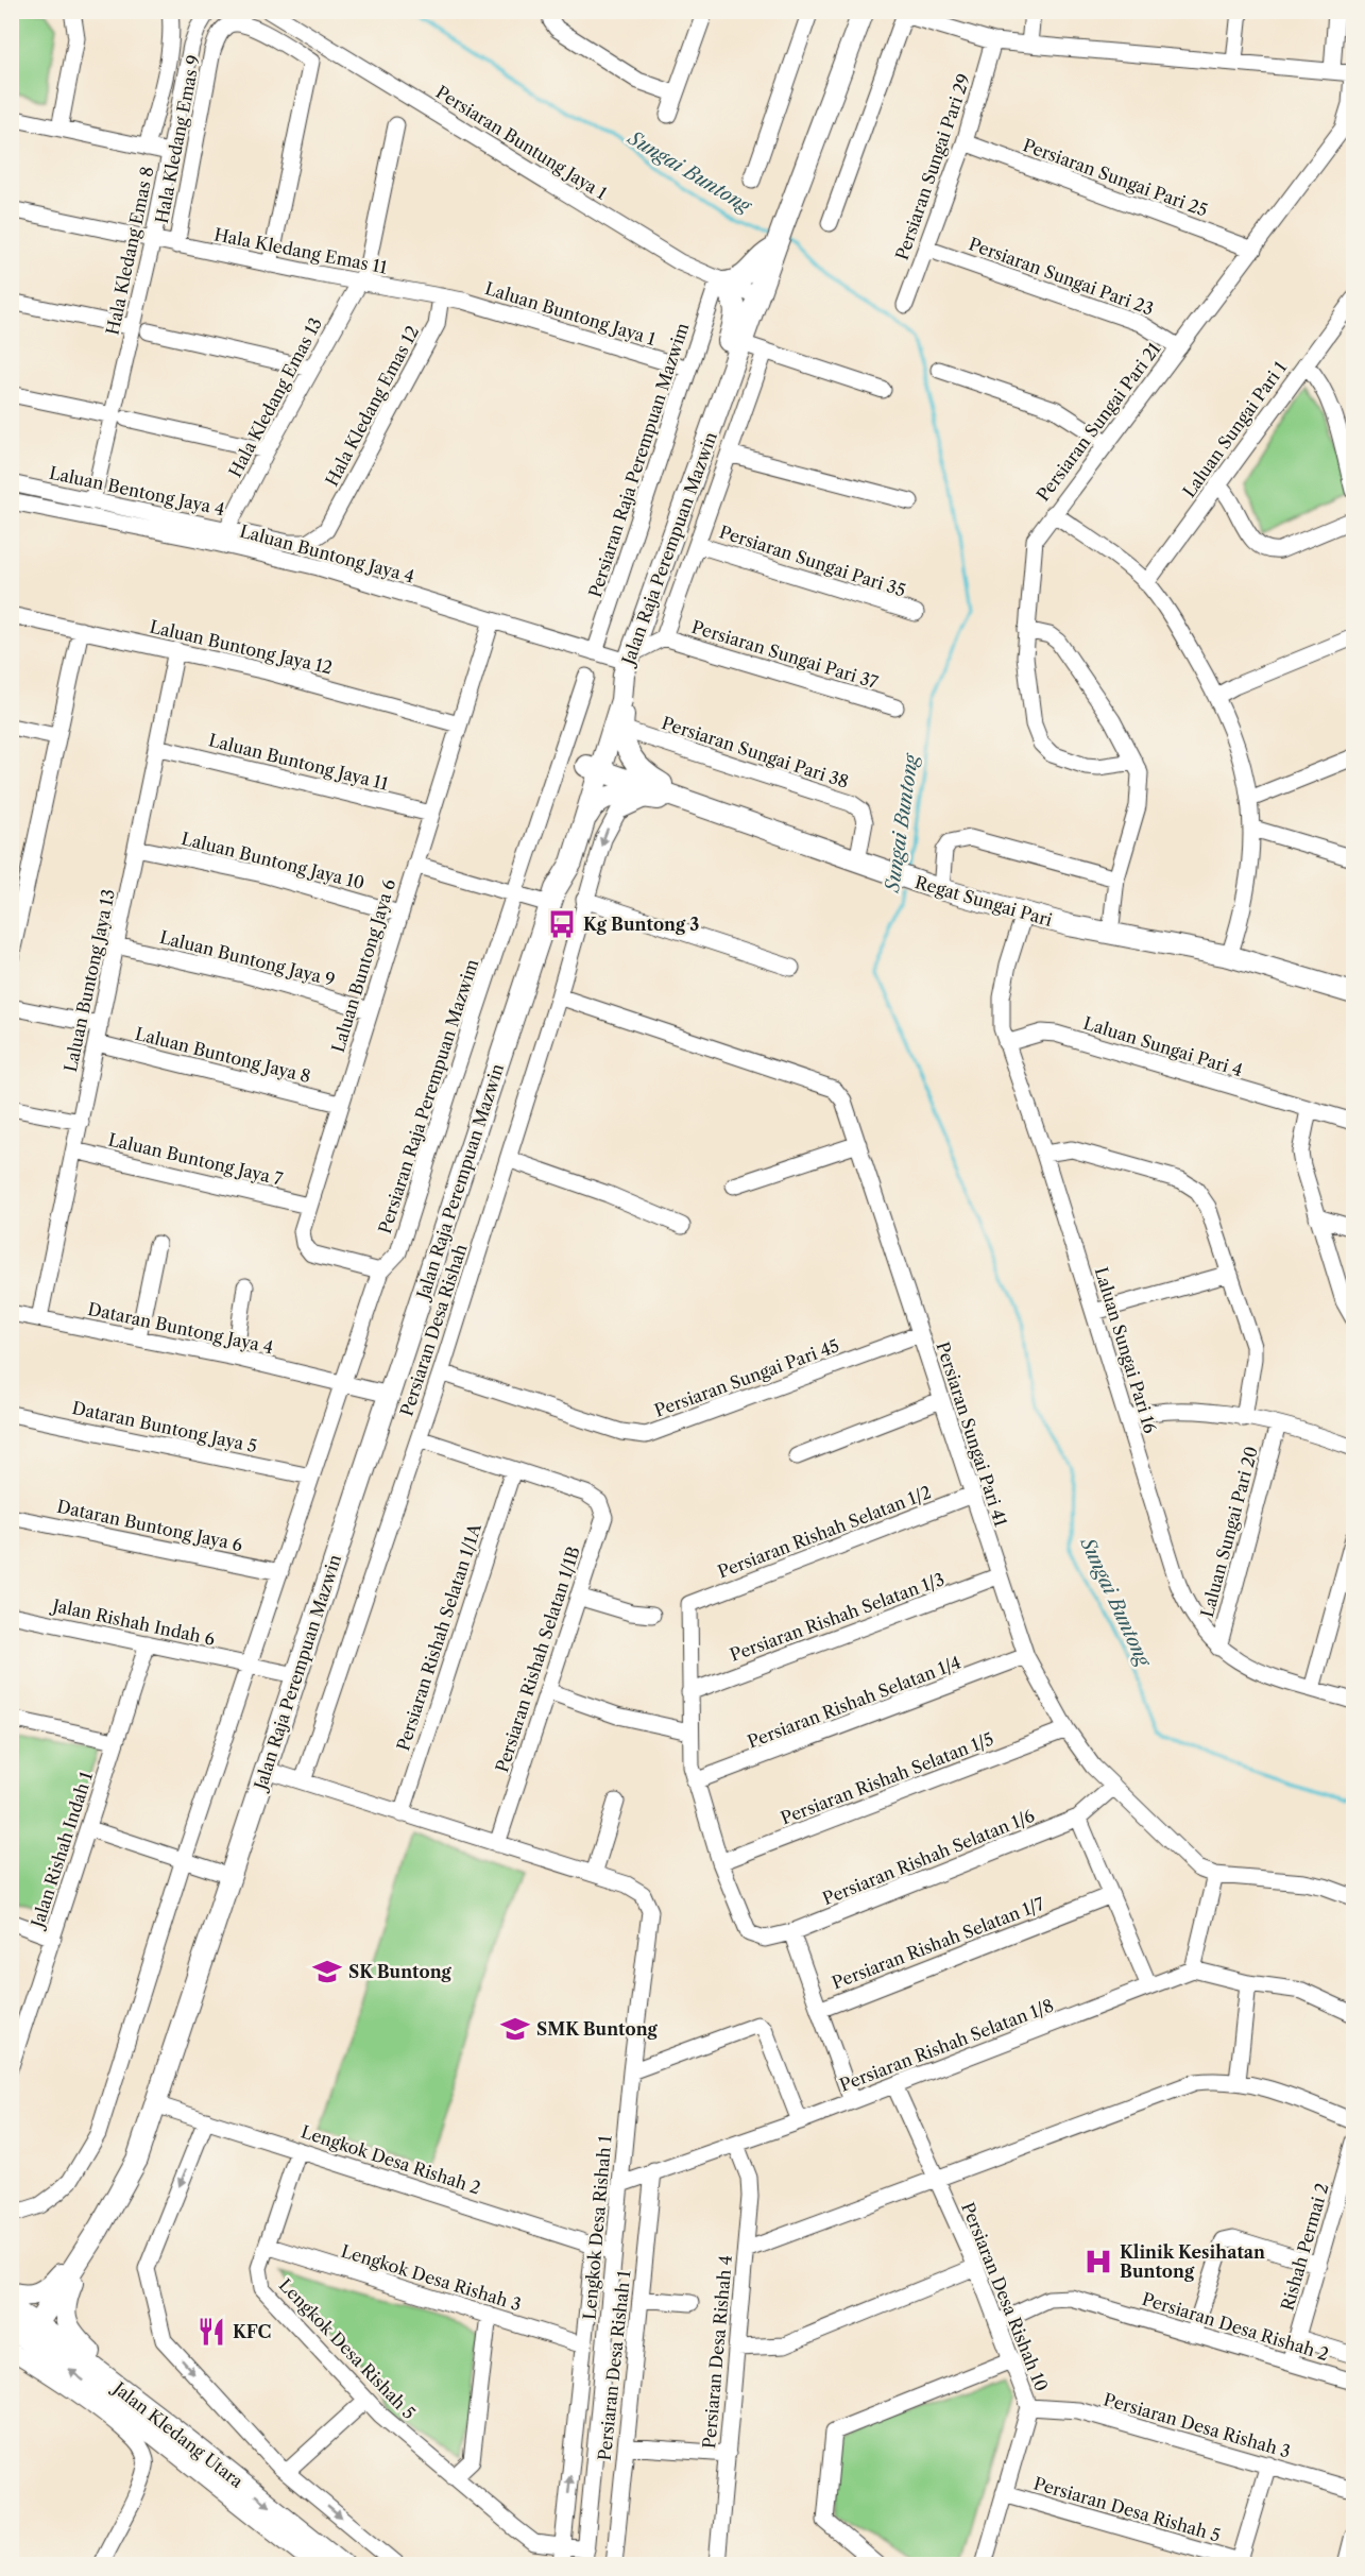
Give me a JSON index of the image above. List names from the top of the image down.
{
  "streets": {
    "main road": ["Jalan Raja Perempuan Mazwin", "Regat Sungai Pari", "Jalan Kledang Utara"],
    "street": [
      "Hala Kledang Emas 9",
      "Persiaran Buntung Jaya 1",
      "Persiaran Sungai Pari 29",
      "Persiaran Sungai Pari 25",
      "Hala Kledang Emas 8",
      "Hala Kledang Emas 11",
      "Persiaran Sungai Pari 23",
      "Laluan Buntong Jaya 1",
      "Hala Kledang Emas 13",
      "Hala Kledang Emas 12",
      "Persiaran Sungai Pari 21",
      "Laluan Sungai Pari 1",
      "Persiaran Raja Perempuan Mazwim",
      "Laluan Bentong Jaya 4",
      "Laluan Buntong Jaya 4",
      "Persiaran Sungai Pari 35",
      "Laluan Buntong Jaya 12",
      "Persiaran Sungai Pari 37",
      "Persiaran Sungai Pari 38",
      "Laluan Buntong Jaya 11",
      "Laluan Buntong Jaya 10",
      "Laluan Buntong Jaya 9",
      "Laluan Buntong Jaya 6",
      "Laluan Buntong Jaya 13",
      "Laluan Sungai Pari 4",
      "Laluan Buntong Jaya 8",
      "Laluan Buntong Jaya 7",
      "Dataran Buntong Jaya 4",
      "Persiaran Desa Rishah",
      "Laluan Sungai Pari 16",
      "Persiaran Sungai Pari 45",
      "Dataran Buntong Jaya 5",
      "Persiaran Sungai Pari 41",
      "Dataran Buntong Jaya 6",
      "Persiaran Rishah Selatan 1/2",
      "Laluan Sungai Pari 20",
      "Persiaran Rishah Selatan 1/3",
      "Jalan Rishah Indah 6",
      "Persiaran Rishah Selatan 1/1A",
      "Persiaran Rishah Selatan 1/1B",
      "Persiaran Rishah Selatan 1/4",
      "Persiaran Rishah Selatan 1/5",
      "Jalan Rishah Indah 1",
      "Persiaran Rishah Selatan 1/6",
      "Persiaran Rishah Selatan 1/7",
      "Persiaran Rishah Selatan 1/8",
      "Lengkok Desa Rishah 2",
      "Lengkok Desa Rishah 1",
      "Rishah Permai 2",
      "Lengkok Desa Rishah 3",
      "Persiaran Desa Rishah 10",
      "Persiaran Desa Rishah 2",
      "Lengkok Desa Rishah 5",
      "Persiaran Desa Rishah 4",
      "Persiaran Desa Rishah 1",
      "Persiaran Desa Rishah 3",
      "Persiaran Desa Rishah 5"
    ]
  },
  "crossings": [
    ["Hala Kledang Emas 9", "Hala Kledang Emas 11"],
    ["Persiaran Buntung Jaya 1", "Persiaran Raja Perempuan Mazwim"],
    ["Persiaran Buntung Jaya 1", "Jalan Raja Perempuan Mazwin"],
    ["Persiaran Sungai Pari 29", "Persiaran Sungai Pari 25"],
    ["Persiaran Sungai Pari 29", "Persiaran Sungai Pari 23"],
    ["Persiaran Sungai Pari 25", "Persiaran Sungai Pari 21"],
    ["Hala Kledang Emas 8", "Hala Kledang Emas 11"],
    ["Hala Kledang Emas 8", "Laluan Bentong Jaya 4"],
    ["Hala Kledang Emas 11", "Laluan Buntong Jaya 1"],
    ["Hala Kledang Emas 11", "Hala Kledang Emas 13"],
    ["Hala Kledang Emas 11", "Hala Kledang Emas 12"],
    ["Persiaran Sungai Pari 23", "Persiaran Sungai Pari 21"],
    ["Laluan Buntong Jaya 1", "Hala Kledang Emas 12"],
    ["Laluan Buntong Jaya 1", "Persiaran Raja Perempuan Mazwim"],
    ["Hala Kledang Emas 13", "Laluan Bentong Jaya 4"],
    ["Hala Kledang Emas 12", "Laluan Bentong Jaya 4"],
    ["Persiaran Raja Perempuan Mazwim", "Laluan Buntong Jaya 4"],
    ["Persiaran Raja Perempuan Mazwim", "Laluan Buntong Jaya 6"],
    ["Persiaran Raja Perempuan Mazwim", "Dataran Buntong Jaya 4"],
    ["Persiaran Raja Perempuan Mazwim", "Dataran Buntong Jaya 5"],
    ["Persiaran Raja Perempuan Mazwim", "Dataran Buntong Jaya 6"],
    ["Persiaran Raja Perempuan Mazwim", "Jalan Rishah Indah 6"],
    ["Jalan Raja Perempuan Mazwin", "Laluan Buntong Jaya 4"],
    ["Jalan Raja Perempuan Mazwin", "Regat Sungai Pari"],
    ["Jalan Raja Perempuan Mazwin", "Dataran Buntong Jaya 4"],
    ["Jalan Raja Perempuan Mazwin", "Jalan Rishah Indah 6"],
    ["Jalan Raja Perempuan Mazwin", "Lengkok Desa Rishah 2"],
    ["Jalan Raja Perempuan Mazwin", "Jalan Kledang Utara"],
    ["Laluan Buntong Jaya 4", "Laluan Buntong Jaya 6"],
    ["Laluan Buntong Jaya 12", "Laluan Buntong Jaya 6"],
    ["Laluan Buntong Jaya 12", "Laluan Buntong Jaya 13"],
    ["Persiaran Sungai Pari 38", "Regat Sungai Pari"],
    ["Laluan Buntong Jaya 11", "Laluan Buntong Jaya 6"],
    ["Laluan Buntong Jaya 11", "Laluan Buntong Jaya 13"],
    ["Laluan Buntong Jaya 10", "Laluan Buntong Jaya 6"],
    ["Laluan Buntong Jaya 10", "Laluan Buntong Jaya 13"],
    ["Regat Sungai Pari", "Laluan Sungai Pari 16"],
    ["Laluan Buntong Jaya 9", "Laluan Buntong Jaya 6"],
    ["Laluan Buntong Jaya 9", "Laluan Buntong Jaya 13"],
    ["Laluan Buntong Jaya 6", "Laluan Buntong Jaya 8"],
    ["Laluan Buntong Jaya 6", "Laluan Buntong Jaya 7"],
    ["Laluan Buntong Jaya 13", "Laluan Buntong Jaya 8"],
    ["Laluan Buntong Jaya 13", "Laluan Buntong Jaya 7"],
    ["Laluan Buntong Jaya 13", "Dataran Buntong Jaya 4"],
    ["Laluan Sungai Pari 4", "Laluan Sungai Pari 16"],
    ["Persiaran Desa Rishah", "Persiaran Sungai Pari 45"],
    ["Persiaran Desa Rishah", "Persiaran Sungai Pari 41"],
    ["Laluan Sungai Pari 16", "Laluan Sungai Pari 20"],
    ["Persiaran Sungai Pari 45", "Persiaran Sungai Pari 41"],
    ["Persiaran Sungai Pari 41", "Persiaran Rishah Selatan 1/2"],
    ["Persiaran Sungai Pari 41", "Persiaran Rishah Selatan 1/3"],
    ["Persiaran Sungai Pari 41", "Persiaran Rishah Selatan 1/4"],
    ["Persiaran Sungai Pari 41", "Persiaran Rishah Selatan 1/5"],
    ["Persiaran Sungai Pari 41", "Persiaran Rishah Selatan 1/6"],
    ["Persiaran Rishah Selatan 1/2", "Persiaran Rishah Selatan 1/3"],
    ["Jalan Rishah Indah 6", "Jalan Rishah Indah 1"],
    ["Persiaran Rishah Selatan 1/1A", "Persiaran Rishah Selatan 1/1B"],
    ["Persiaran Rishah Selatan 1/5", "Persiaran Rishah Selatan 1/6"],
    ["Persiaran Rishah Selatan 1/6", "Persiaran Rishah Selatan 1/7"],
    ["Persiaran Rishah Selatan 1/8", "Lengkok Desa Rishah 1"],
    ["Persiaran Rishah Selatan 1/8", "Persiaran Desa Rishah 10"],
    ["Persiaran Rishah Selatan 1/8", "Persiaran Desa Rishah 4"],
    ["Persiaran Rishah Selatan 1/8", "Persiaran Desa Rishah 1"],
    ["Lengkok Desa Rishah 2", "Lengkok Desa Rishah 1"],
    ["Lengkok Desa Rishah 2", "Lengkok Desa Rishah 5"],
    ["Lengkok Desa Rishah 1", "Lengkok Desa Rishah 3"],
    ["Lengkok Desa Rishah 1", "Lengkok Desa Rishah 5"],
    ["Rishah Permai 2", "Persiaran Desa Rishah 2"],
    ["Lengkok Desa Rishah 3", "Lengkok Desa Rishah 5"],
    ["Persiaran Desa Rishah 10", "Persiaran Desa Rishah 2"],
    ["Persiaran Desa Rishah 10", "Persiaran Desa Rishah 3"],
    ["Persiaran Desa Rishah 10", "Persiaran Desa Rishah 5"]
  ],
  "water": ["Sungai Buntong"],
  "places": {
    "bus stop": ["Kg Buntong 3"],
    "school or university": ["SK Buntong", "SMK Buntong"],
    "hospital": ["Klinik Kesihatan Buntong"],
    "restaurant": ["KFC"]
  }
}
